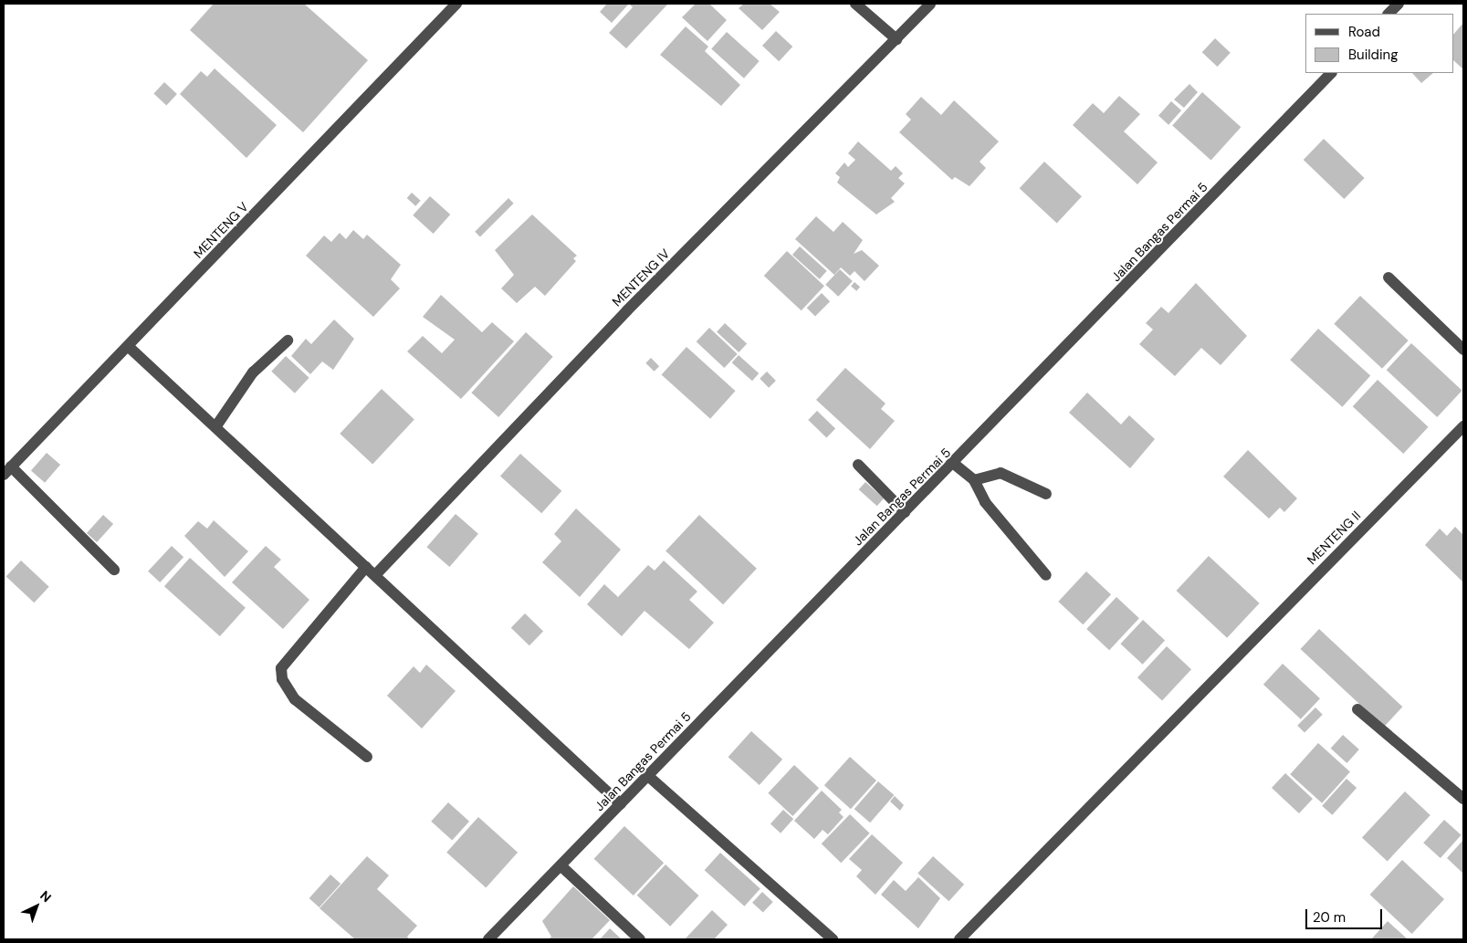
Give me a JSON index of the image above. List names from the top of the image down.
{
  "streets": {
    "street": [
      "MENTENG V",
      "Jalan Bangas Permai 5",
      "MENTENG IV",
      "MENTENG II"
    ]
  },
  "legend": ["Road", "Building"],
  "scale_bar": "20 m",
  "north": "top right"
}
